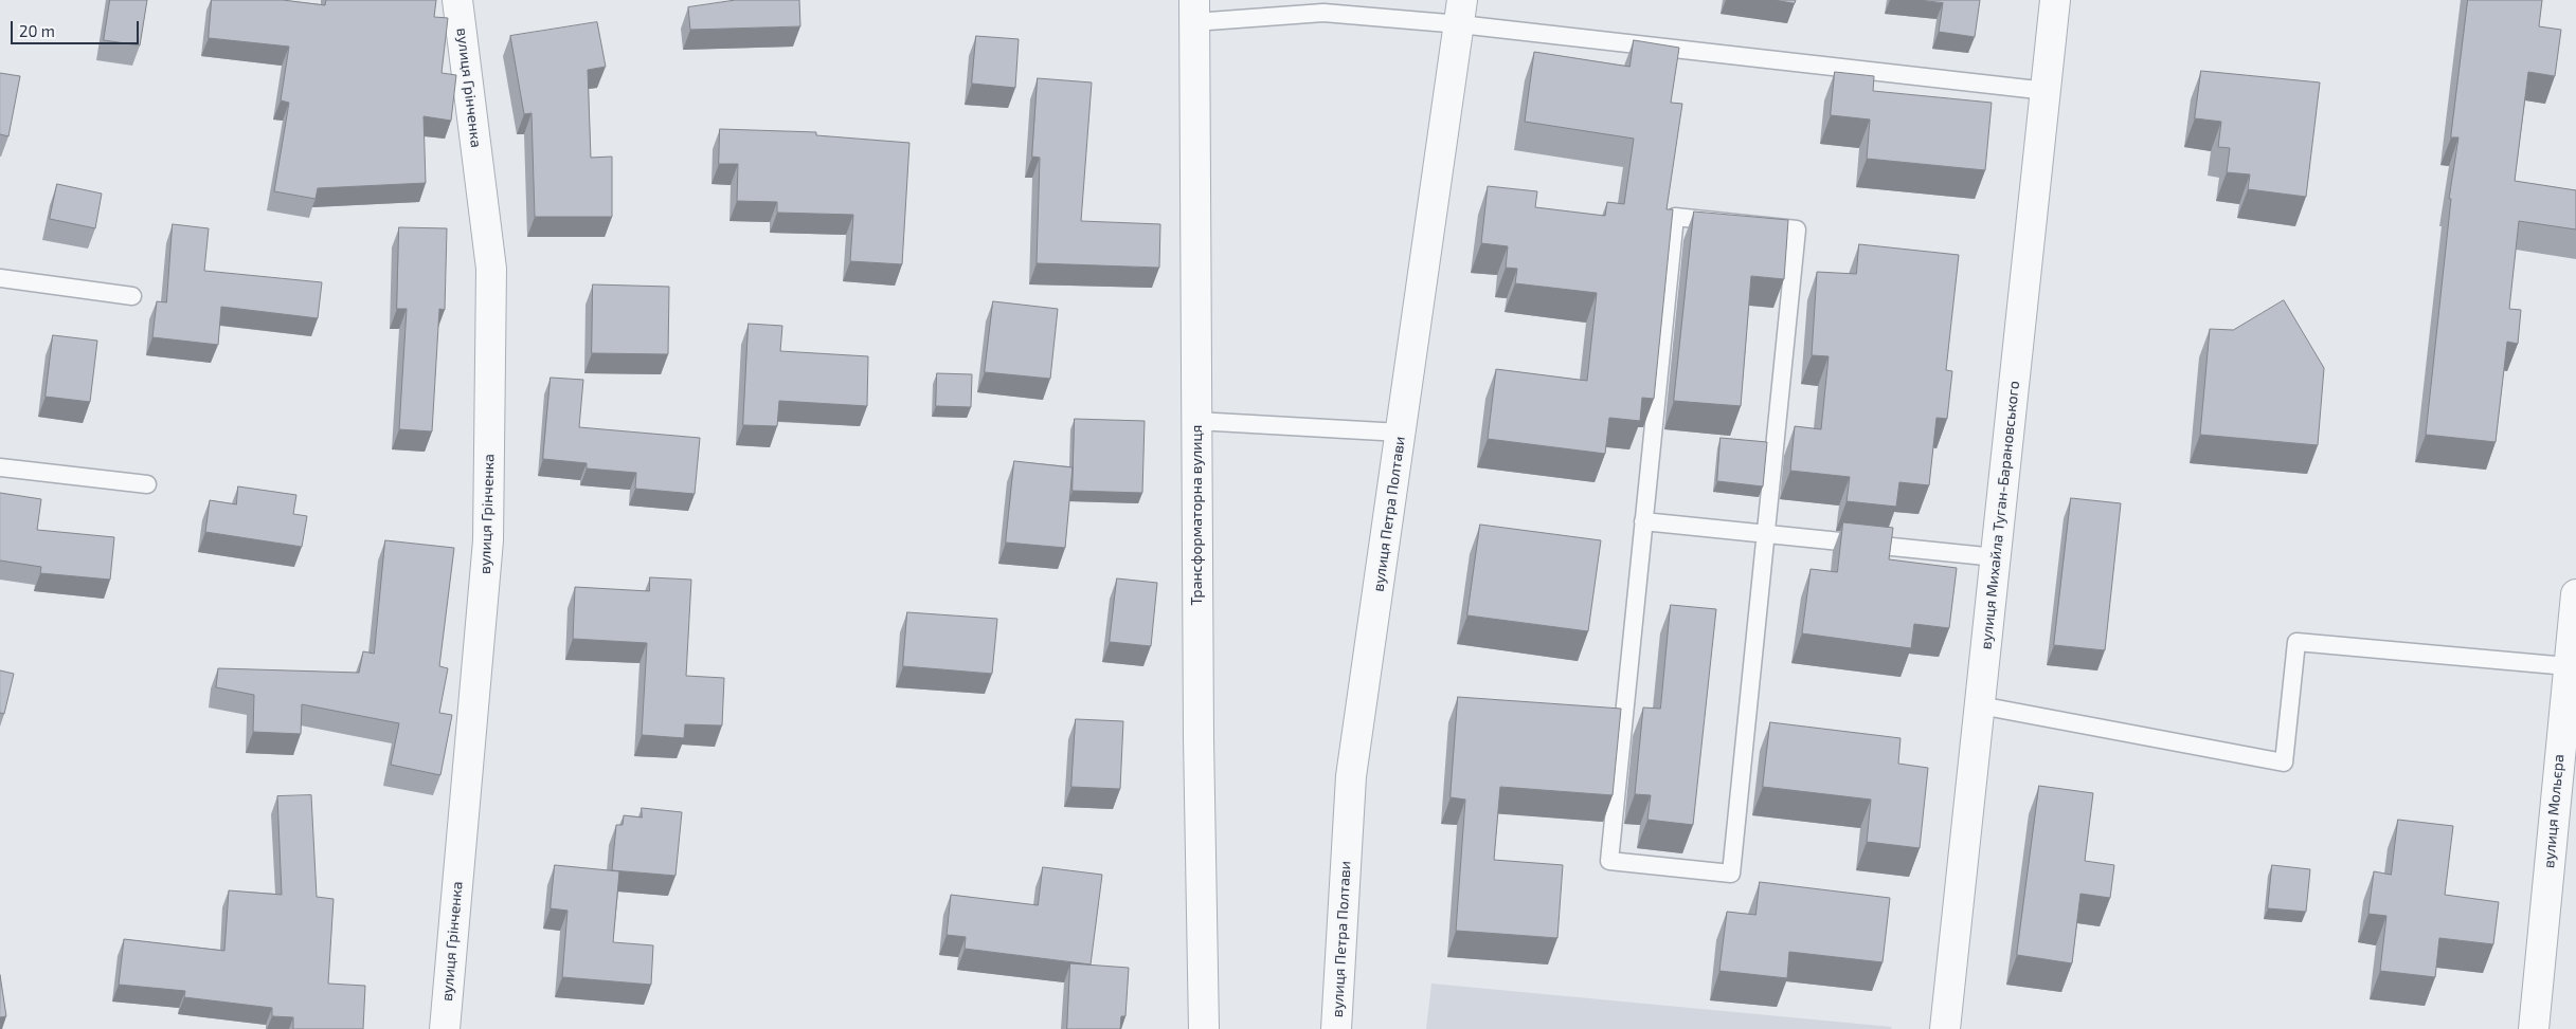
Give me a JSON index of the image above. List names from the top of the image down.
{
  "streets": {
    "street": [
      "вулиця Грінченка",
      "вулиця Петра Полтави",
      "Трансформаторна вулиця",
      "вулиця Михайла Туган-Барановського",
      "вулиця Мольєра"
    ]
  },
  "scale_bar": "20 m"
}
